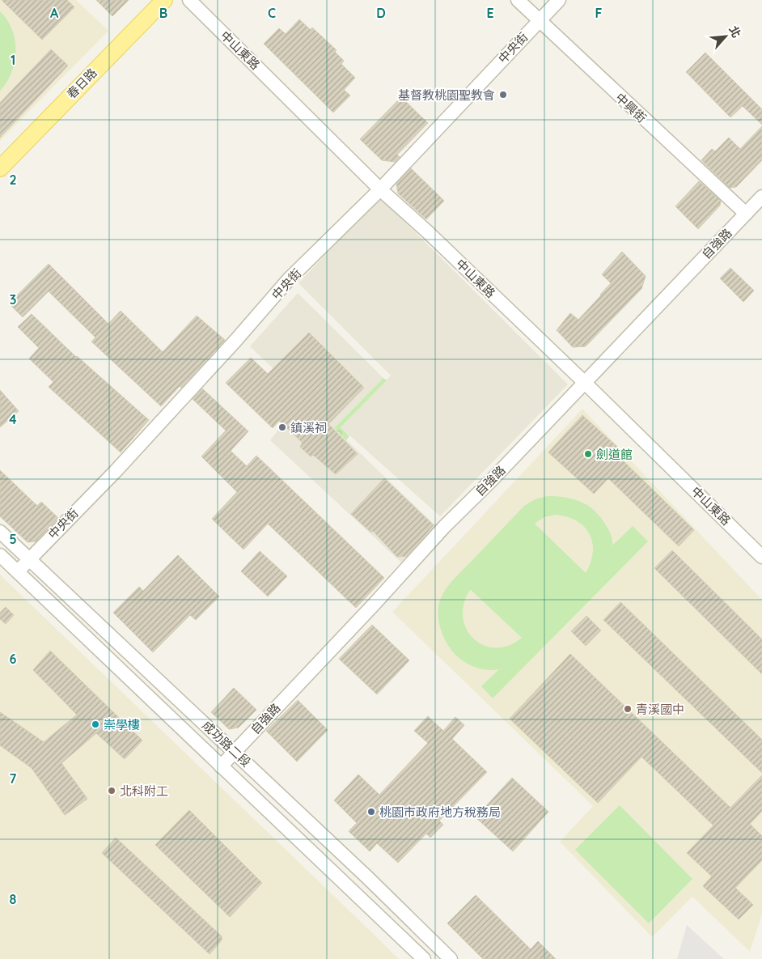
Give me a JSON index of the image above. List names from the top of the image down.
{
  "streets": {
    "main road": ["春日路"],
    "street": [
      "中央街",
      "中山東路",
      "中興街",
      "自強路",
      "成功路二段"
    ]
  },
  "crossings": [
    ["中央街", "中山東路"],
    ["中央街", "中興街"],
    ["中央街", "成功路二段"],
    ["中山東路", "自強路"],
    ["中興街", "自強路"],
    ["自強路", "成功路二段"]
  ],
  "places": [
    "基督教桃園聖教會",
    "鎮溪祠",
    "劍道館",
    "青溪國中",
    "崇學樓",
    "北科附工",
    "桃園市政府地方稅務局"
  ],
  "north": "top right",
  "grid": {
    "columns": [
      "A",
      "B",
      "C",
      "D",
      "E",
      "F"
    ],
    "rows": [
      "1",
      "2",
      "3",
      "4",
      "5",
      "6",
      "7",
      "8"
    ]
  }
}
